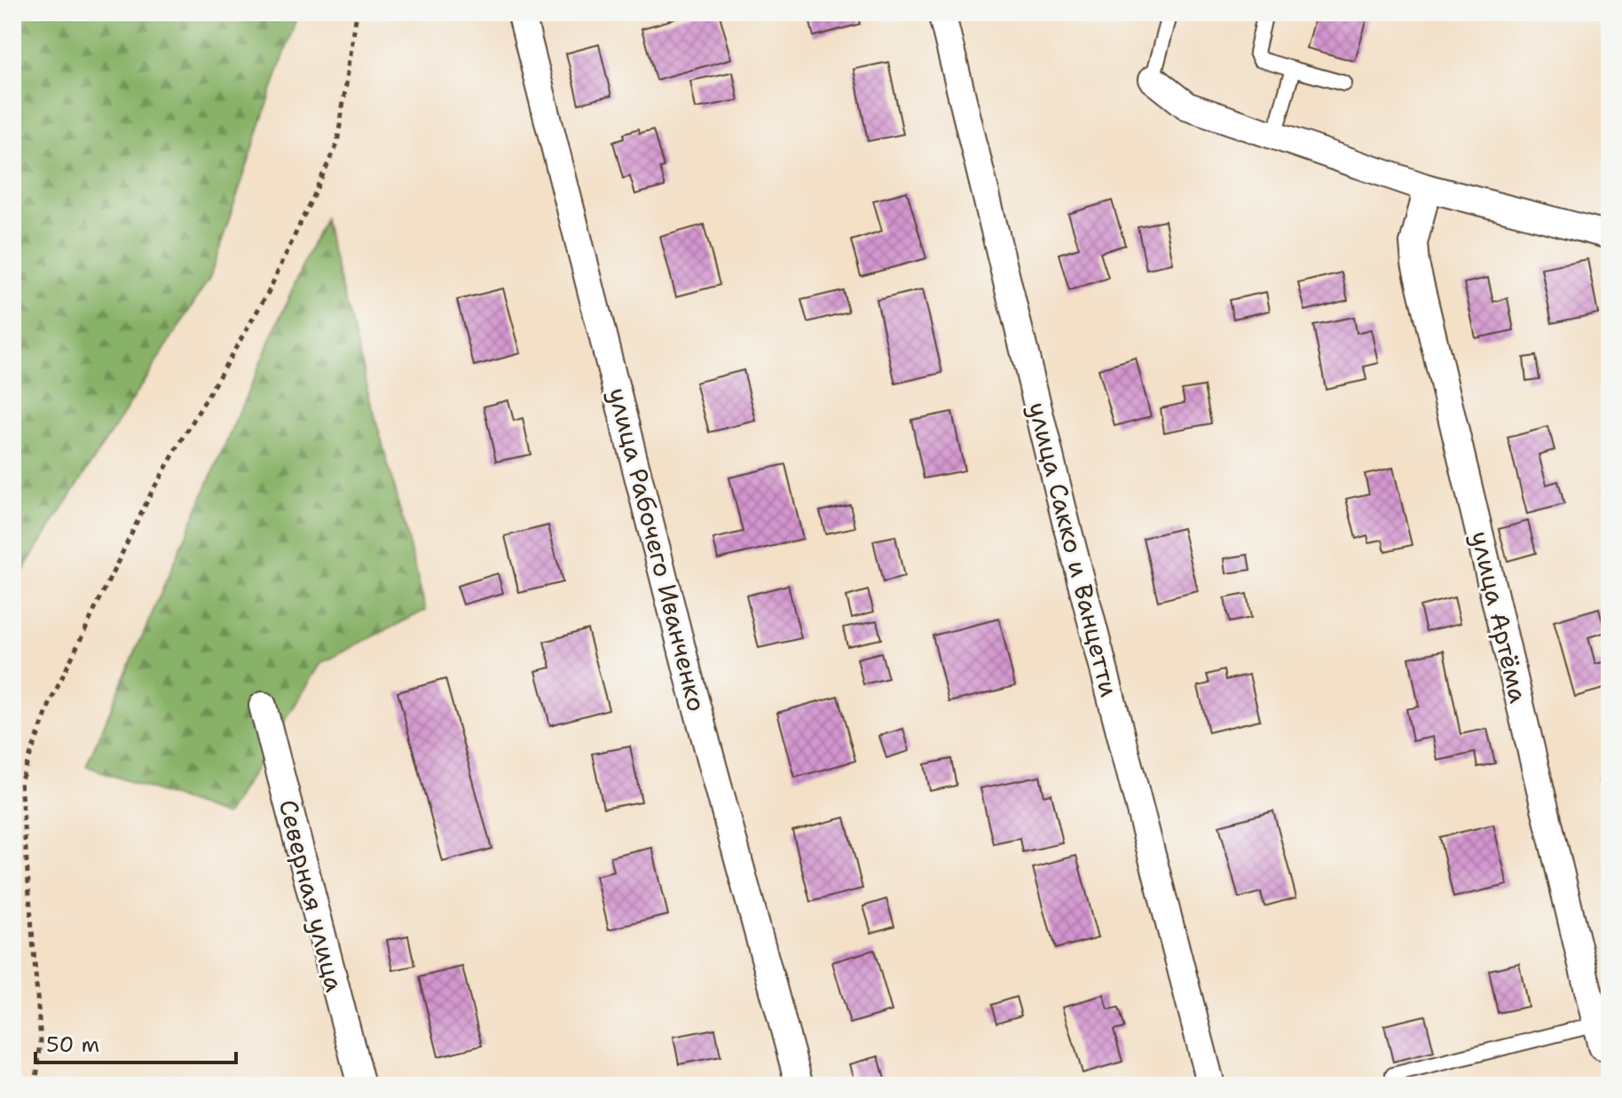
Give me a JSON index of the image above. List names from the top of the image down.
{
  "streets": {
    "street": [
      "улица Рабочего Иванченко",
      "улица Сакко и Ванцетти",
      "улица Артёма",
      "Северная улица"
    ]
  },
  "scale_bar": "50 m"
}
